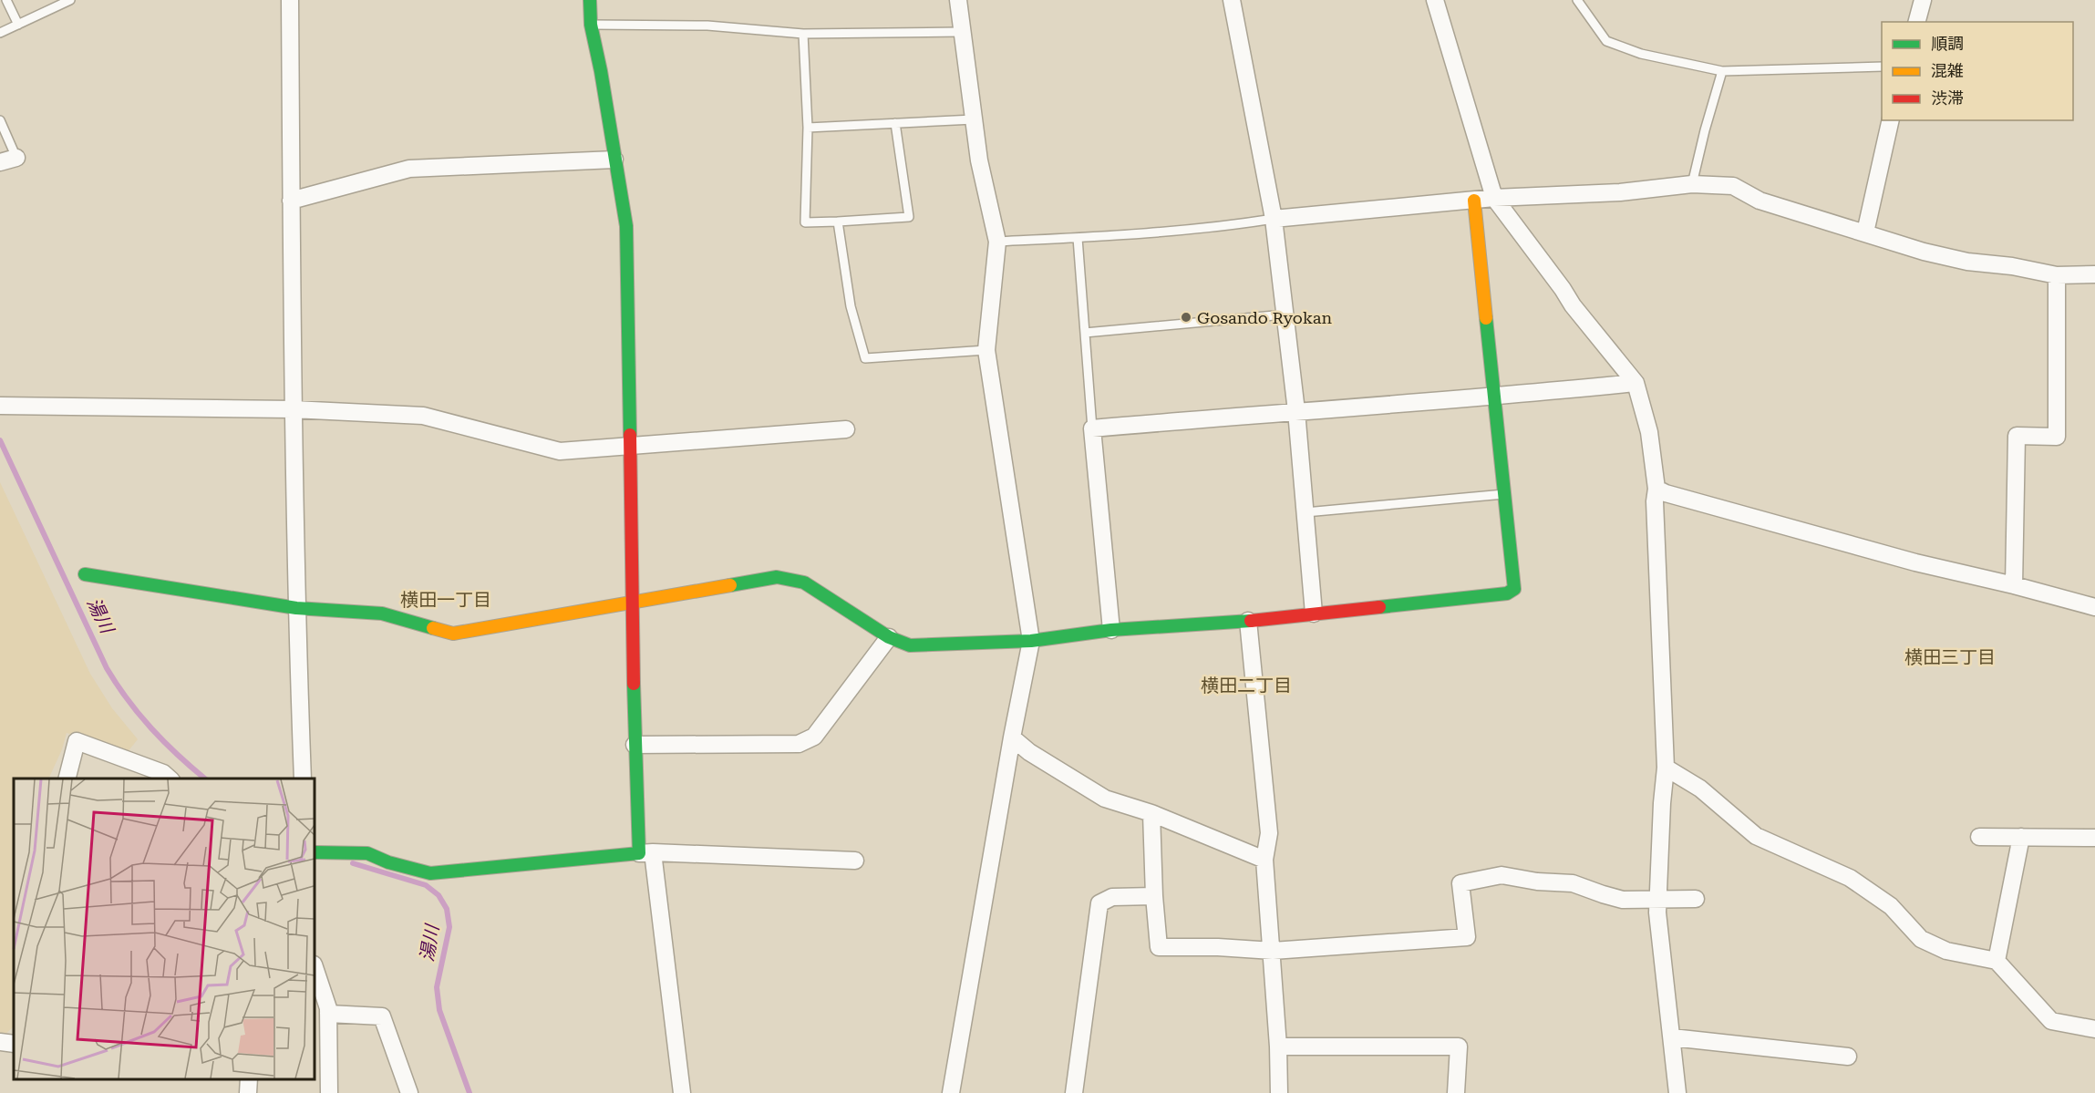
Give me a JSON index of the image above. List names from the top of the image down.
{
  "districts": ["横田一丁目", "横田三丁目", "横田二丁目"],
  "water": ["湯川"],
  "places": ["Gosando Ryokan"],
  "legend": ["順調", "混雑", "渋滞"]
}
